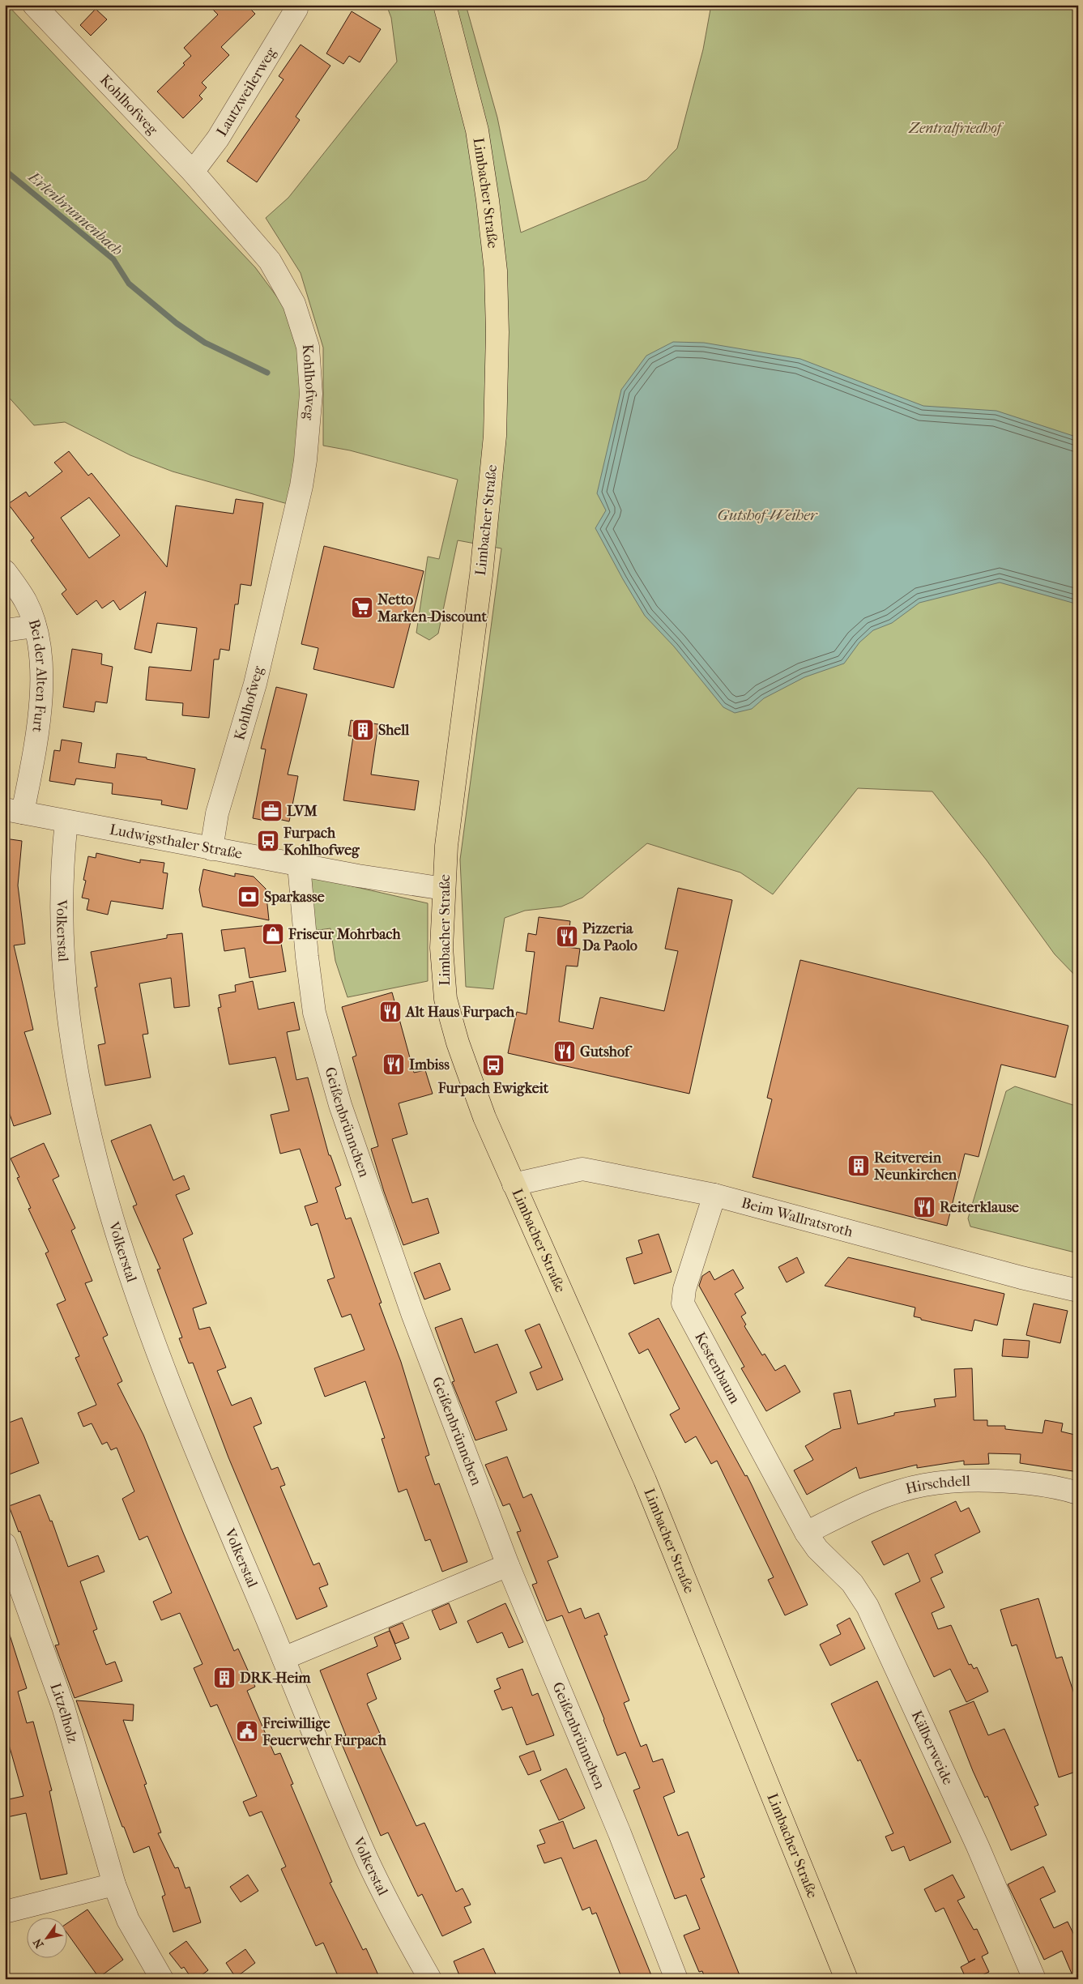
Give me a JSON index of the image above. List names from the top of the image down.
{
  "streets": {
    "main road": ["Limbacher Straße"],
    "street": [
      "Lautzweilerweg",
      "Kohlhofweg",
      "Bei der Alten Furt",
      "Ludwigsthaler Straße",
      "Volkerstal",
      "Geißenbrünnchen",
      "Beim Wallratsroth",
      "Kestenbaum",
      "Hirschdell",
      "Litzelholz",
      "Kälberweide"
    ]
  },
  "crossings": [
    ["Lautzweilerweg", "Kohlhofweg"],
    ["Kohlhofweg", "Ludwigsthaler Straße"],
    ["Limbacher Straße", "Ludwigsthaler Straße"],
    ["Limbacher Straße", "Beim Wallratsroth"],
    ["Bei der Alten Furt", "Ludwigsthaler Straße"],
    ["Ludwigsthaler Straße", "Volkerstal"],
    ["Ludwigsthaler Straße", "Geißenbrünnchen"],
    ["Beim Wallratsroth", "Kestenbaum"],
    ["Kestenbaum", "Hirschdell"],
    ["Kestenbaum", "Kälberweide"],
    ["Hirschdell", "Kälberweide"]
  ],
  "water": ["Erlenbrunnenbach", "Gutshof-Weiher"],
  "parks": ["Zentralfriedhof"],
  "places": {
    "supermarket": ["Netto Marken-Discount"],
    "building": ["Shell", "Reitverein Neunkirchen", "DRK-Heim"],
    "office": ["LVM"],
    "bus stop": ["Furpach Kohlhofweg", "Furpach Ewigkeit"],
    "bank": ["Sparkasse"],
    "shop": ["Friseur Mohrbach"],
    "restaurant": [
      "Pizzeria Da Paolo",
      "Alt Haus Furpach",
      "Gutshof",
      "Imbiss",
      "Reiterklause"
    ],
    "public building": ["Freiwillige Feuerwehr Furpach"]
  },
  "north": "bottom left"
}
